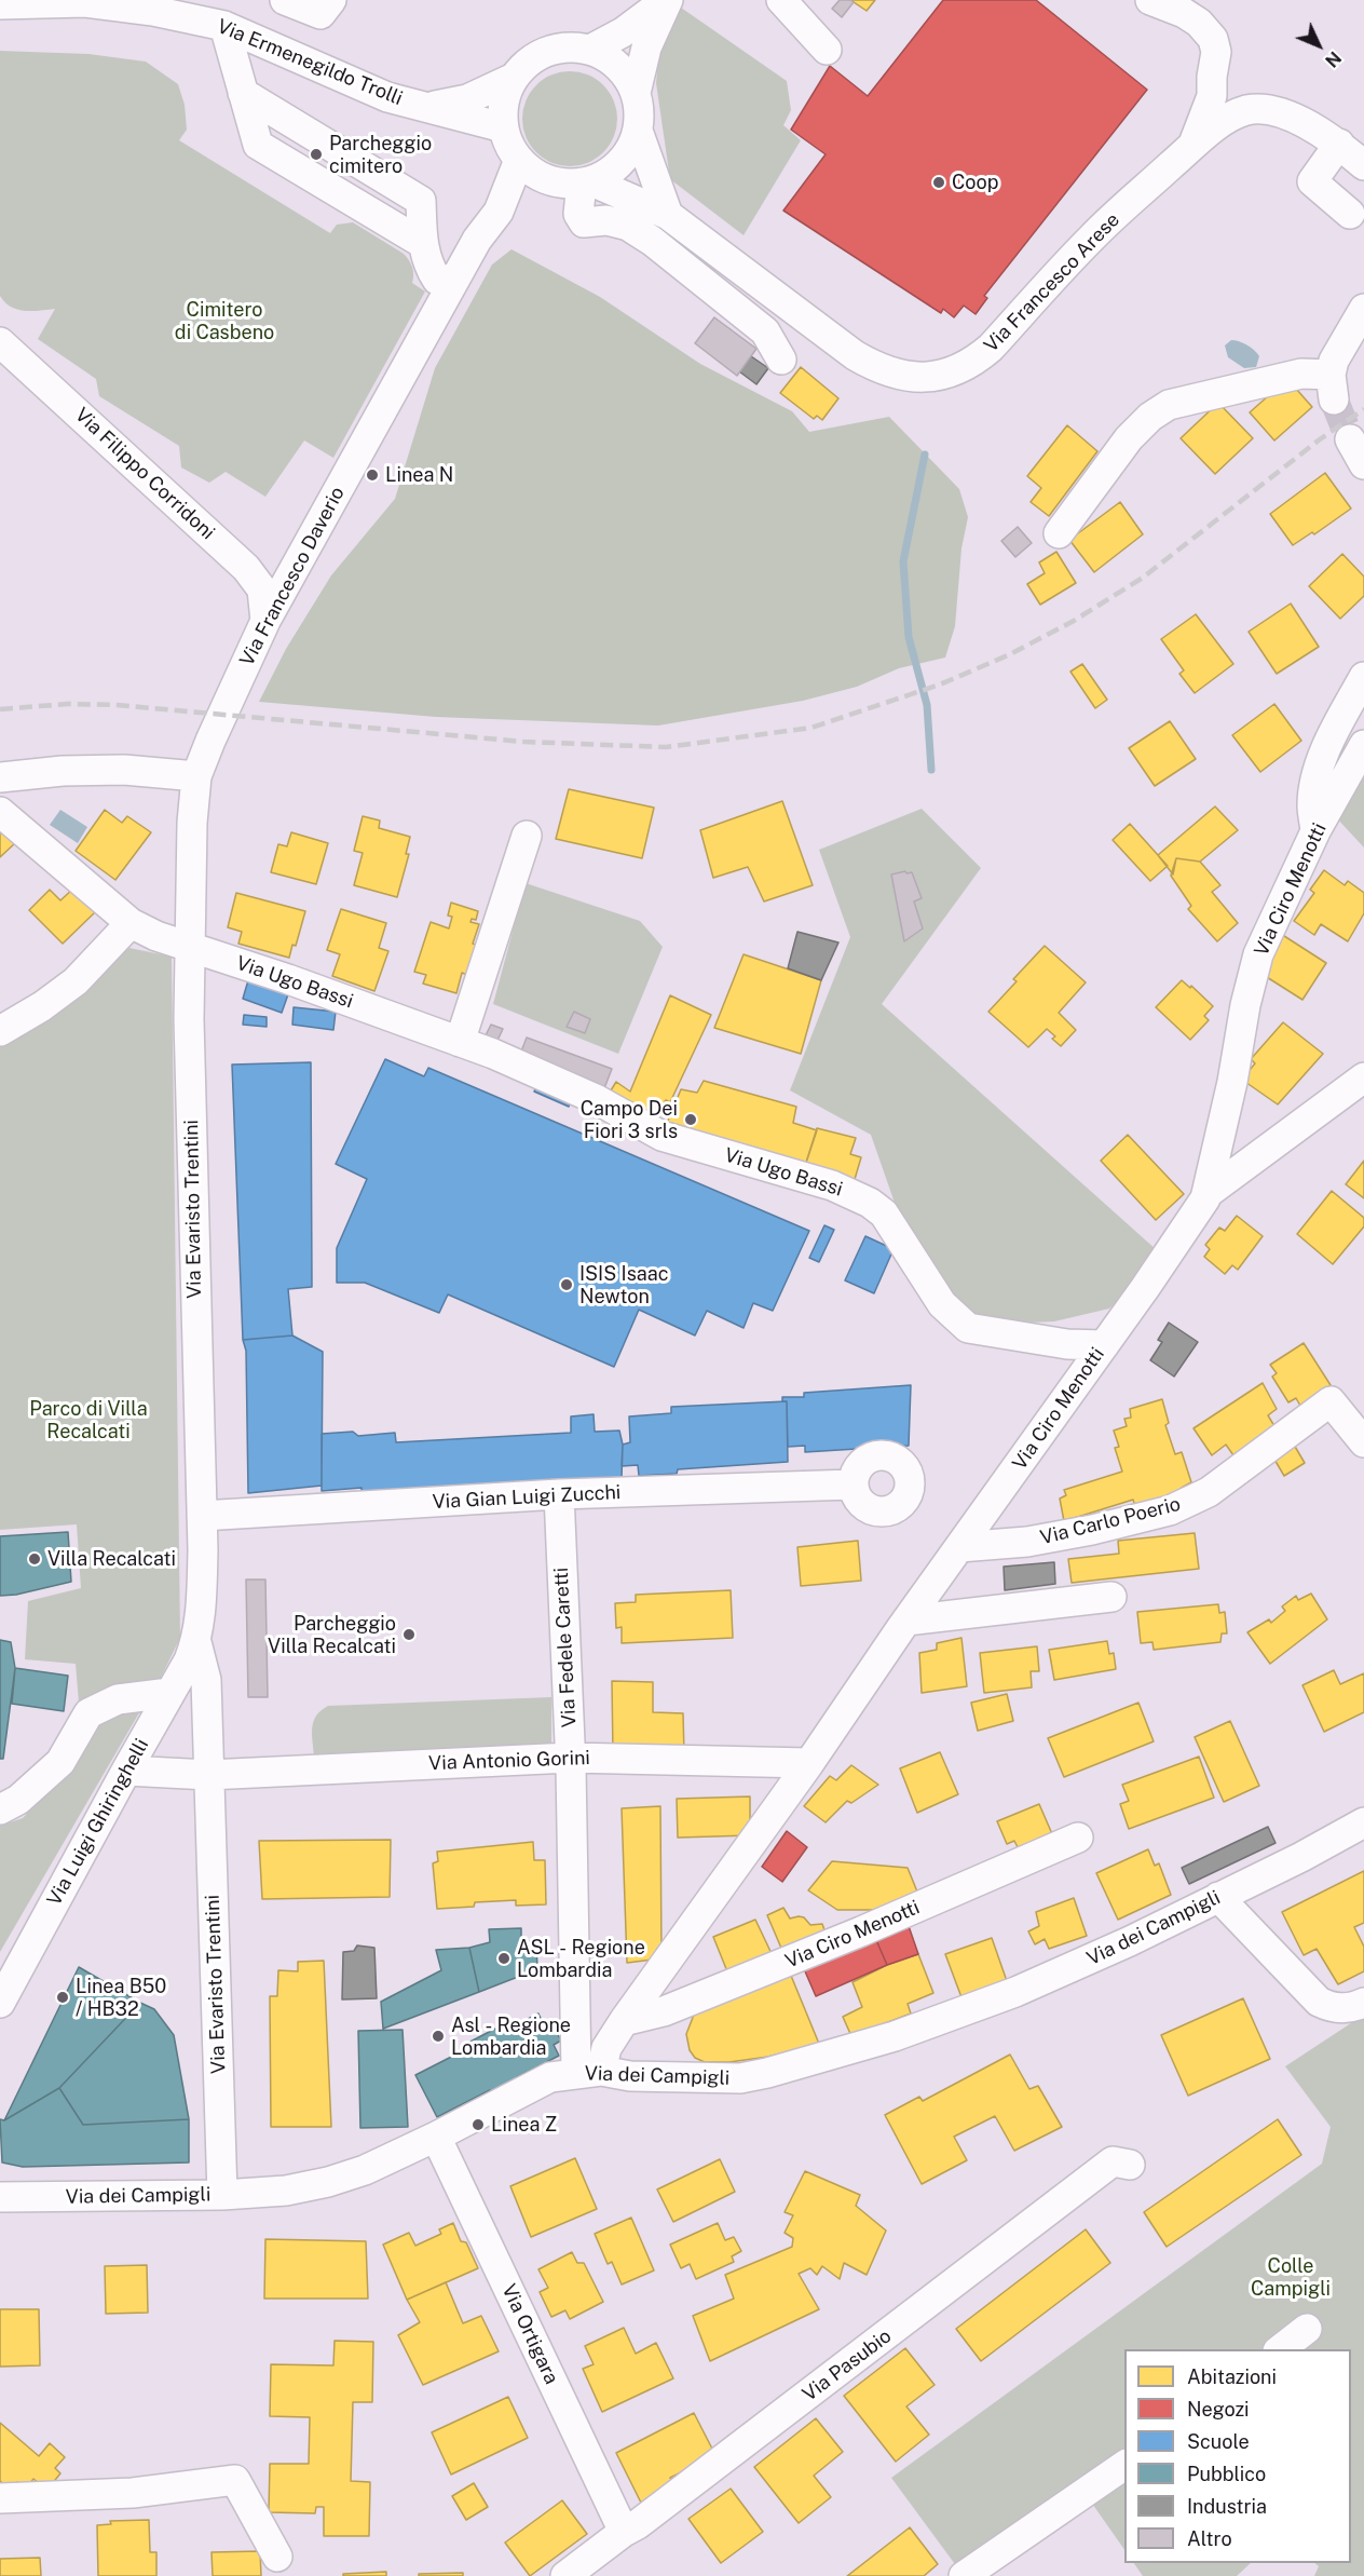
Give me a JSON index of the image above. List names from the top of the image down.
{
  "streets": {
    "street": [
      "Via Ermenegildo Trolli",
      "Via Francesco Arese",
      "Via Filippo Corridoni",
      "Via Francesco Daverio",
      "Via Ciro Menotti",
      "Via Ugo Bassi",
      "Via Evaristo Trentini",
      "Via Gian Luigi Zucchi",
      "Via Carlo Poerio",
      "Via Fedele Caretti",
      "Via Antonio Gorini",
      "Via Luigi Ghiringhelli",
      "Via dei Campigli",
      "Via Ortigara",
      "Via Pasubio"
    ]
  },
  "crossings": [
    ["Via Ermenegildo Trolli", "Via Francesco Arese"],
    ["Via Ermenegildo Trolli", "Via Francesco Daverio"],
    ["Via Francesco Arese", "Via Francesco Daverio"],
    ["Via Filippo Corridoni", "Via Francesco Daverio"],
    ["Via Francesco Daverio", "Via Evaristo Trentini"],
    ["Via Ciro Menotti", "Via Ugo Bassi"],
    ["Via Ciro Menotti", "Via Carlo Poerio"],
    ["Via Ciro Menotti", "Via Fedele Caretti"],
    ["Via Ciro Menotti", "Via Antonio Gorini"],
    ["Via Ciro Menotti", "Via dei Campigli"],
    ["Via Ugo Bassi", "Via Evaristo Trentini"],
    ["Via Evaristo Trentini", "Via Gian Luigi Zucchi"],
    ["Via Evaristo Trentini", "Via Antonio Gorini"],
    ["Via Evaristo Trentini", "Via Luigi Ghiringhelli"],
    ["Via Evaristo Trentini", "Via dei Campigli"],
    ["Via Gian Luigi Zucchi", "Via Fedele Caretti"],
    ["Via Fedele Caretti", "Via Antonio Gorini"],
    ["Via Fedele Caretti", "Via dei Campigli"],
    ["Via Antonio Gorini", "Via Luigi Ghiringhelli"],
    ["Via dei Campigli", "Via Ortigara"],
    ["Via Ortigara", "Via Pasubio"]
  ],
  "parks": ["Cimitero di Casbeno", "Parco di Villa Recalcati", "Colle Campigli"],
  "places": [
    "Parcheggio cimitero",
    "Coop",
    "Linea N",
    "Campo Dei Fiori 3 srls",
    "ISIS Isaac Newton",
    "Villa Recalcati",
    "Parcheggio Villa Recalcati",
    "ASL - Regione Lombardia",
    "Linea B50 / HB32",
    "Asl - Regione Lombardia",
    "Linea Z"
  ],
  "legend": [
    "Abitazioni",
    "Negozi",
    "Scuole",
    "Pubblico",
    "Industria",
    "Altro"
  ],
  "north": "bottom right"
}
